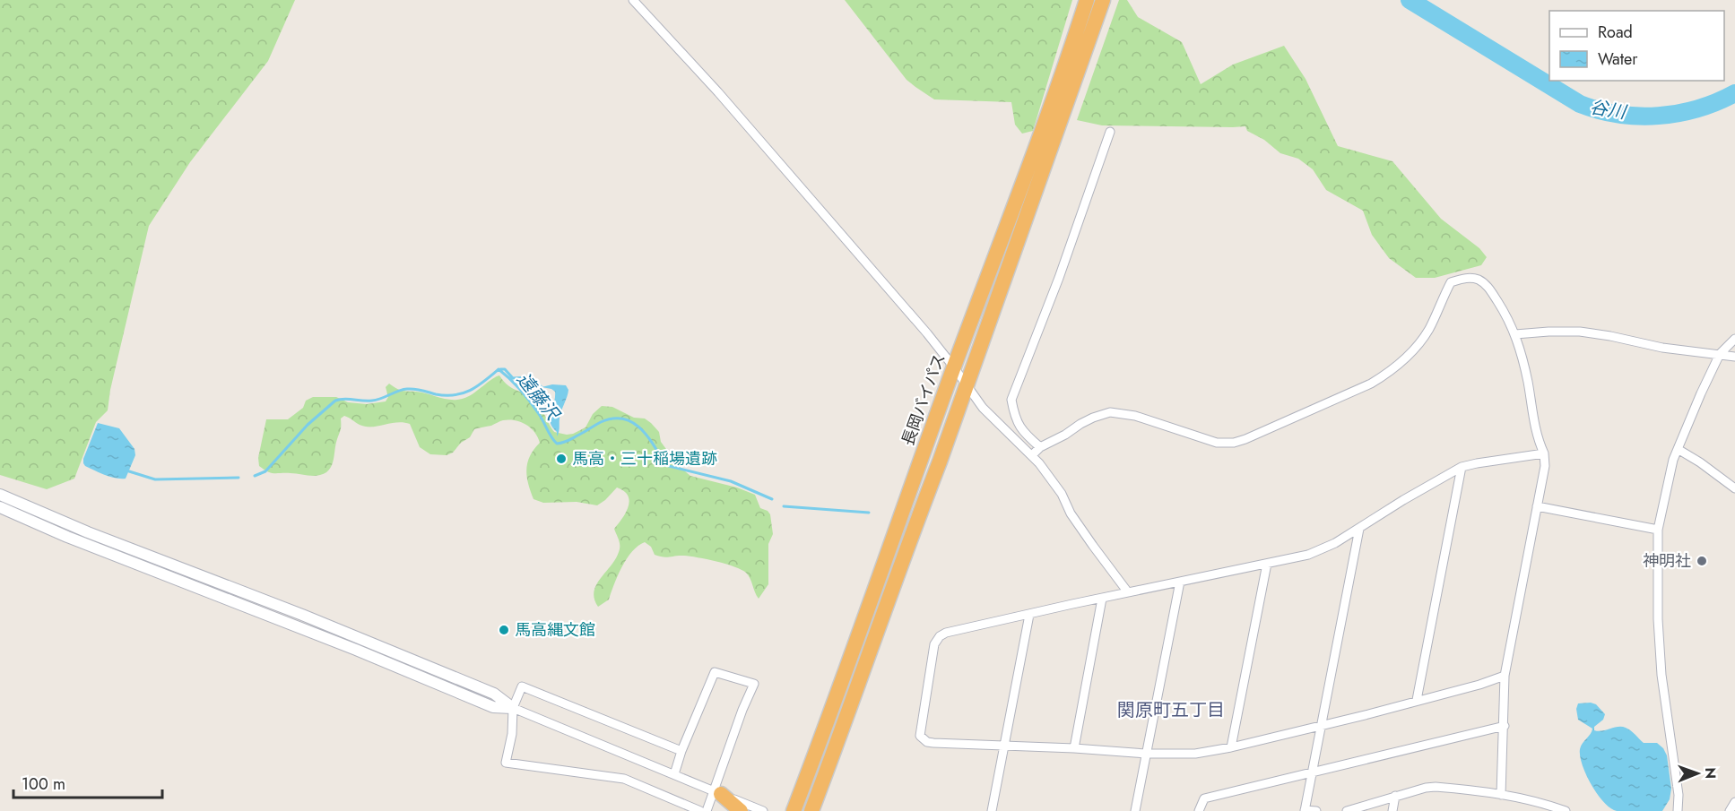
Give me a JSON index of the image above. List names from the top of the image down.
{
  "streets": {
    "highway": ["長岡バイパス"]
  },
  "districts": ["関原町五丁目"],
  "water": ["谷川", "遠藤沢"],
  "places": ["馬高・三十稲場遺跡", "神明社", "馬高縄文館"],
  "legend": ["Road", "Water"],
  "scale_bar": "100 m",
  "north": "right"
}
